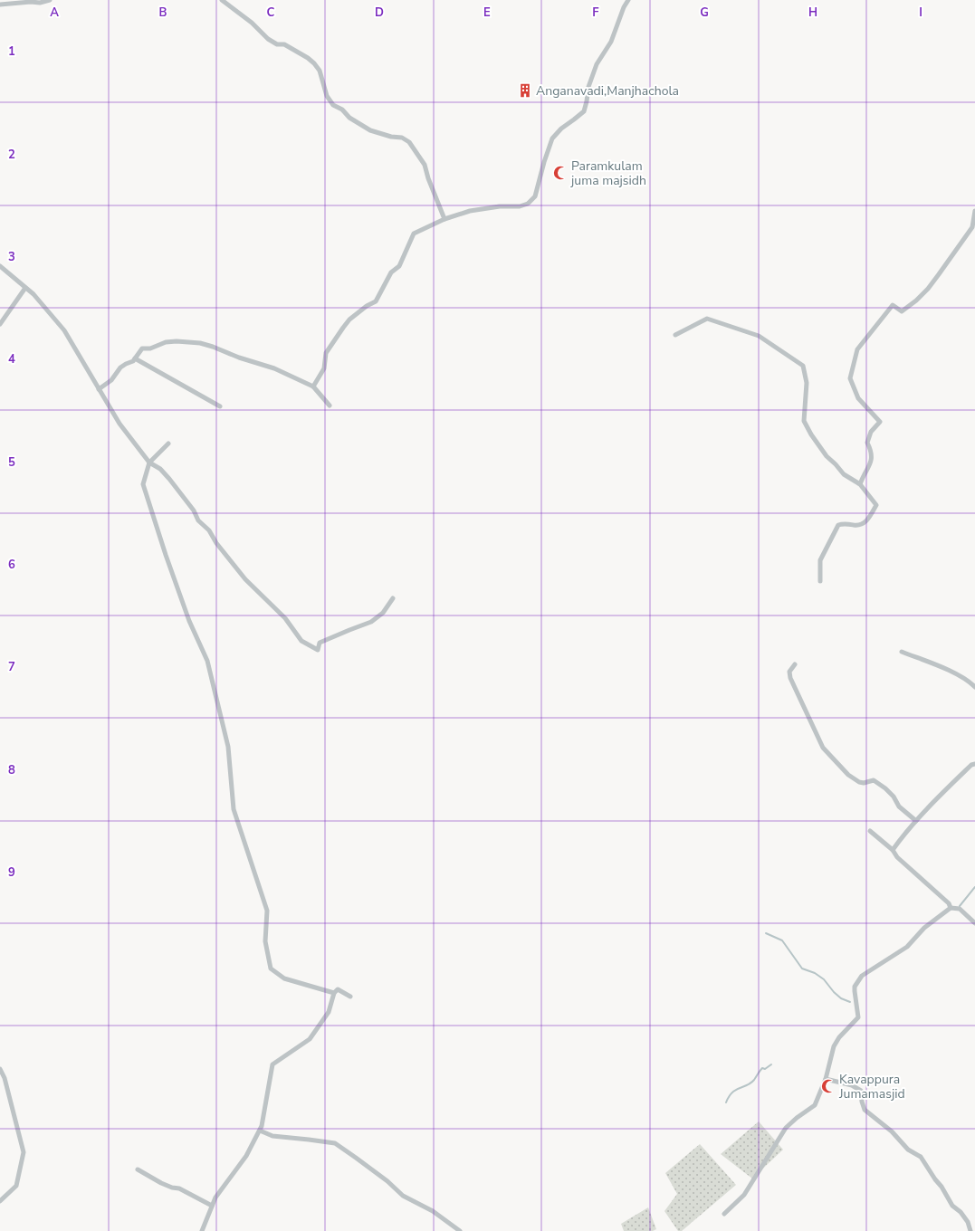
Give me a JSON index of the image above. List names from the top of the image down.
{
  "places": {
    "building": ["Anganavadi,Manjhachola"],
    "mosque": ["Paramkulam juma majsidh", "Kavappura Jumamasjid"]
  },
  "grid": {
    "columns": [
      "A",
      "B",
      "C",
      "D",
      "E",
      "F",
      "G",
      "H",
      "I"
    ],
    "rows": [
      "1",
      "2",
      "3",
      "4",
      "5",
      "6",
      "7",
      "8",
      "9"
    ]
  }
}
